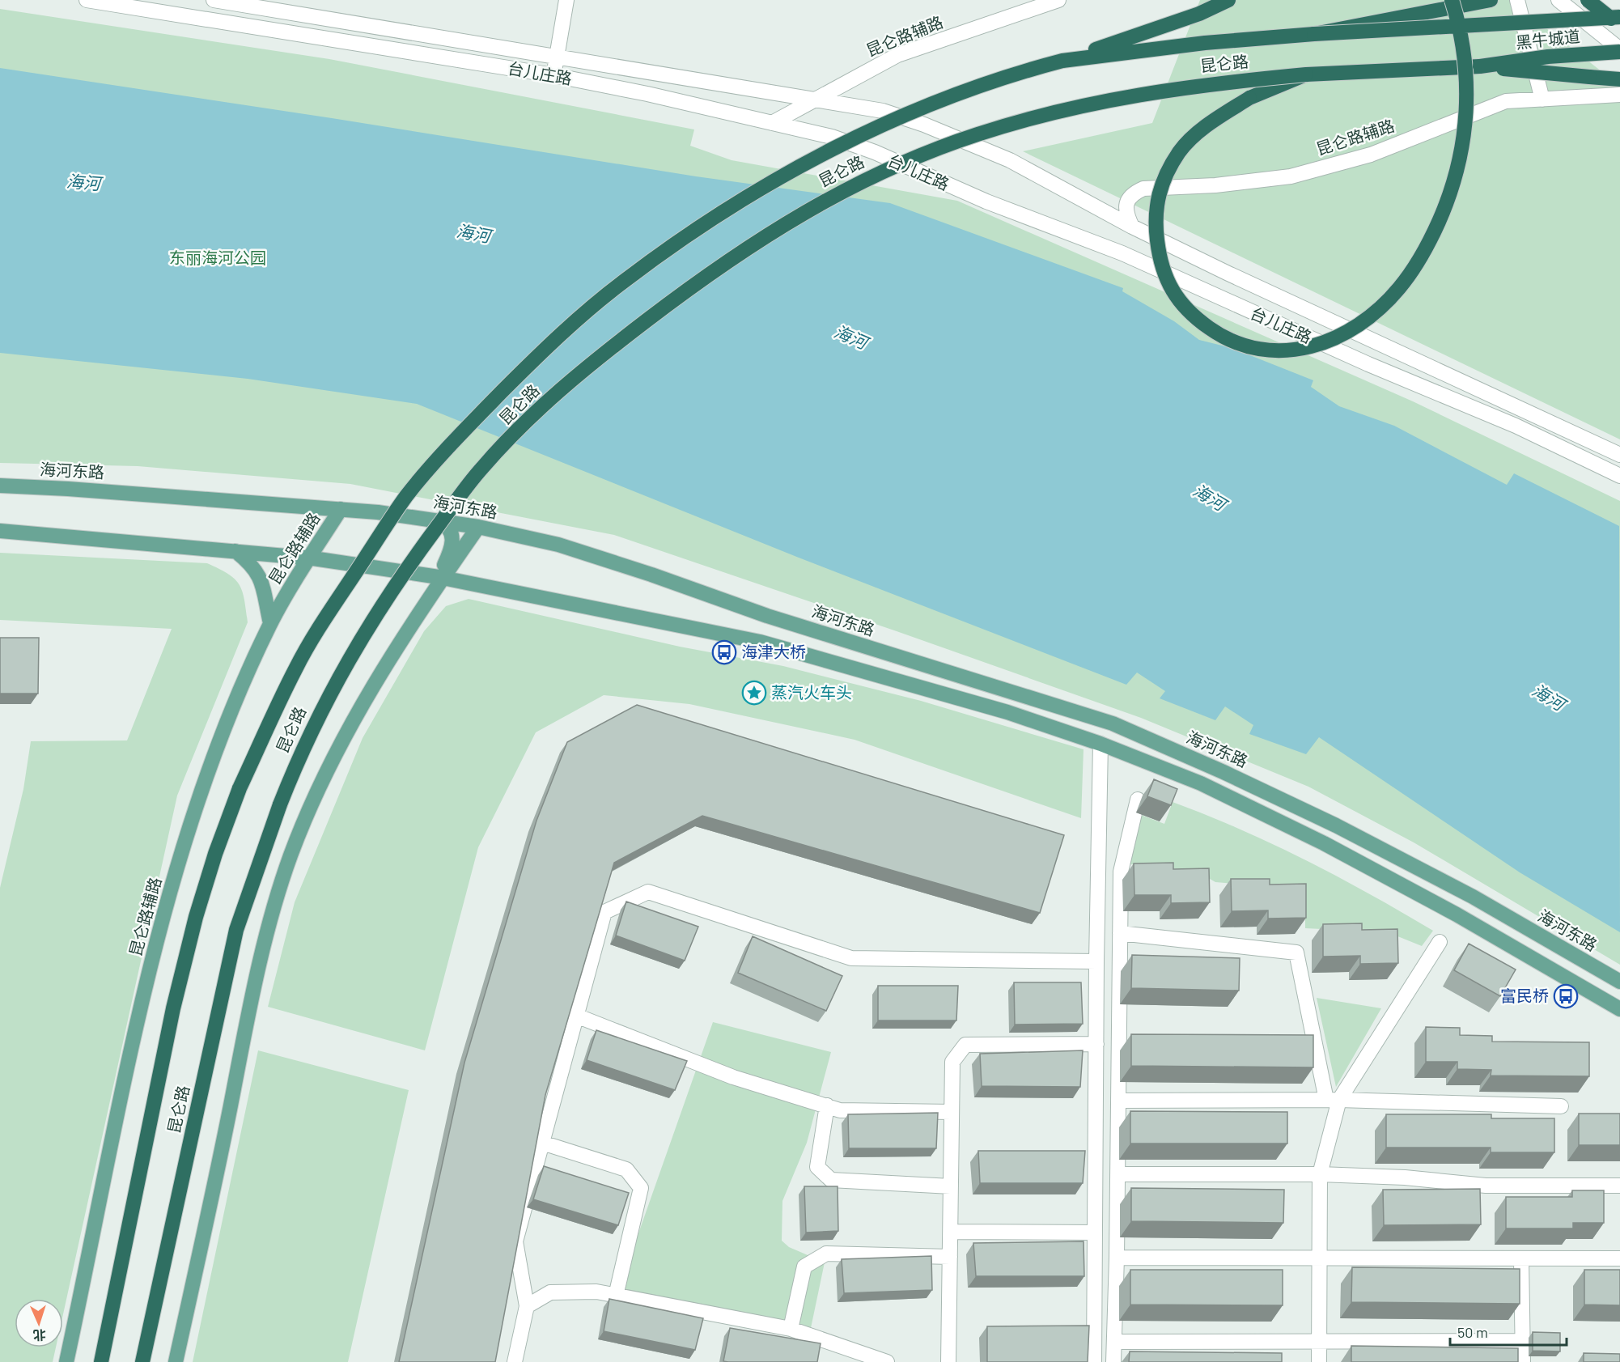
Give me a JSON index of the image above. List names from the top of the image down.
{
  "streets": {
    "highway": ["黑牛城道", "昆仑路"],
    "main road": ["昆仑路辅路", "海河东路"],
    "street": ["台儿庄路"]
  },
  "crossings": [
    ["昆仑路辅路", "台儿庄路"],
    ["昆仑路辅路", "海河东路"],
    ["黑牛城道", "昆仑路"]
  ],
  "water": ["海河"],
  "parks": ["东丽海河公园"],
  "places": {
    "bus stop": ["海津大桥", "富民桥"],
    "place": ["蒸汽火车头"]
  },
  "scale_bar": "50 m",
  "north": "bottom"
}
